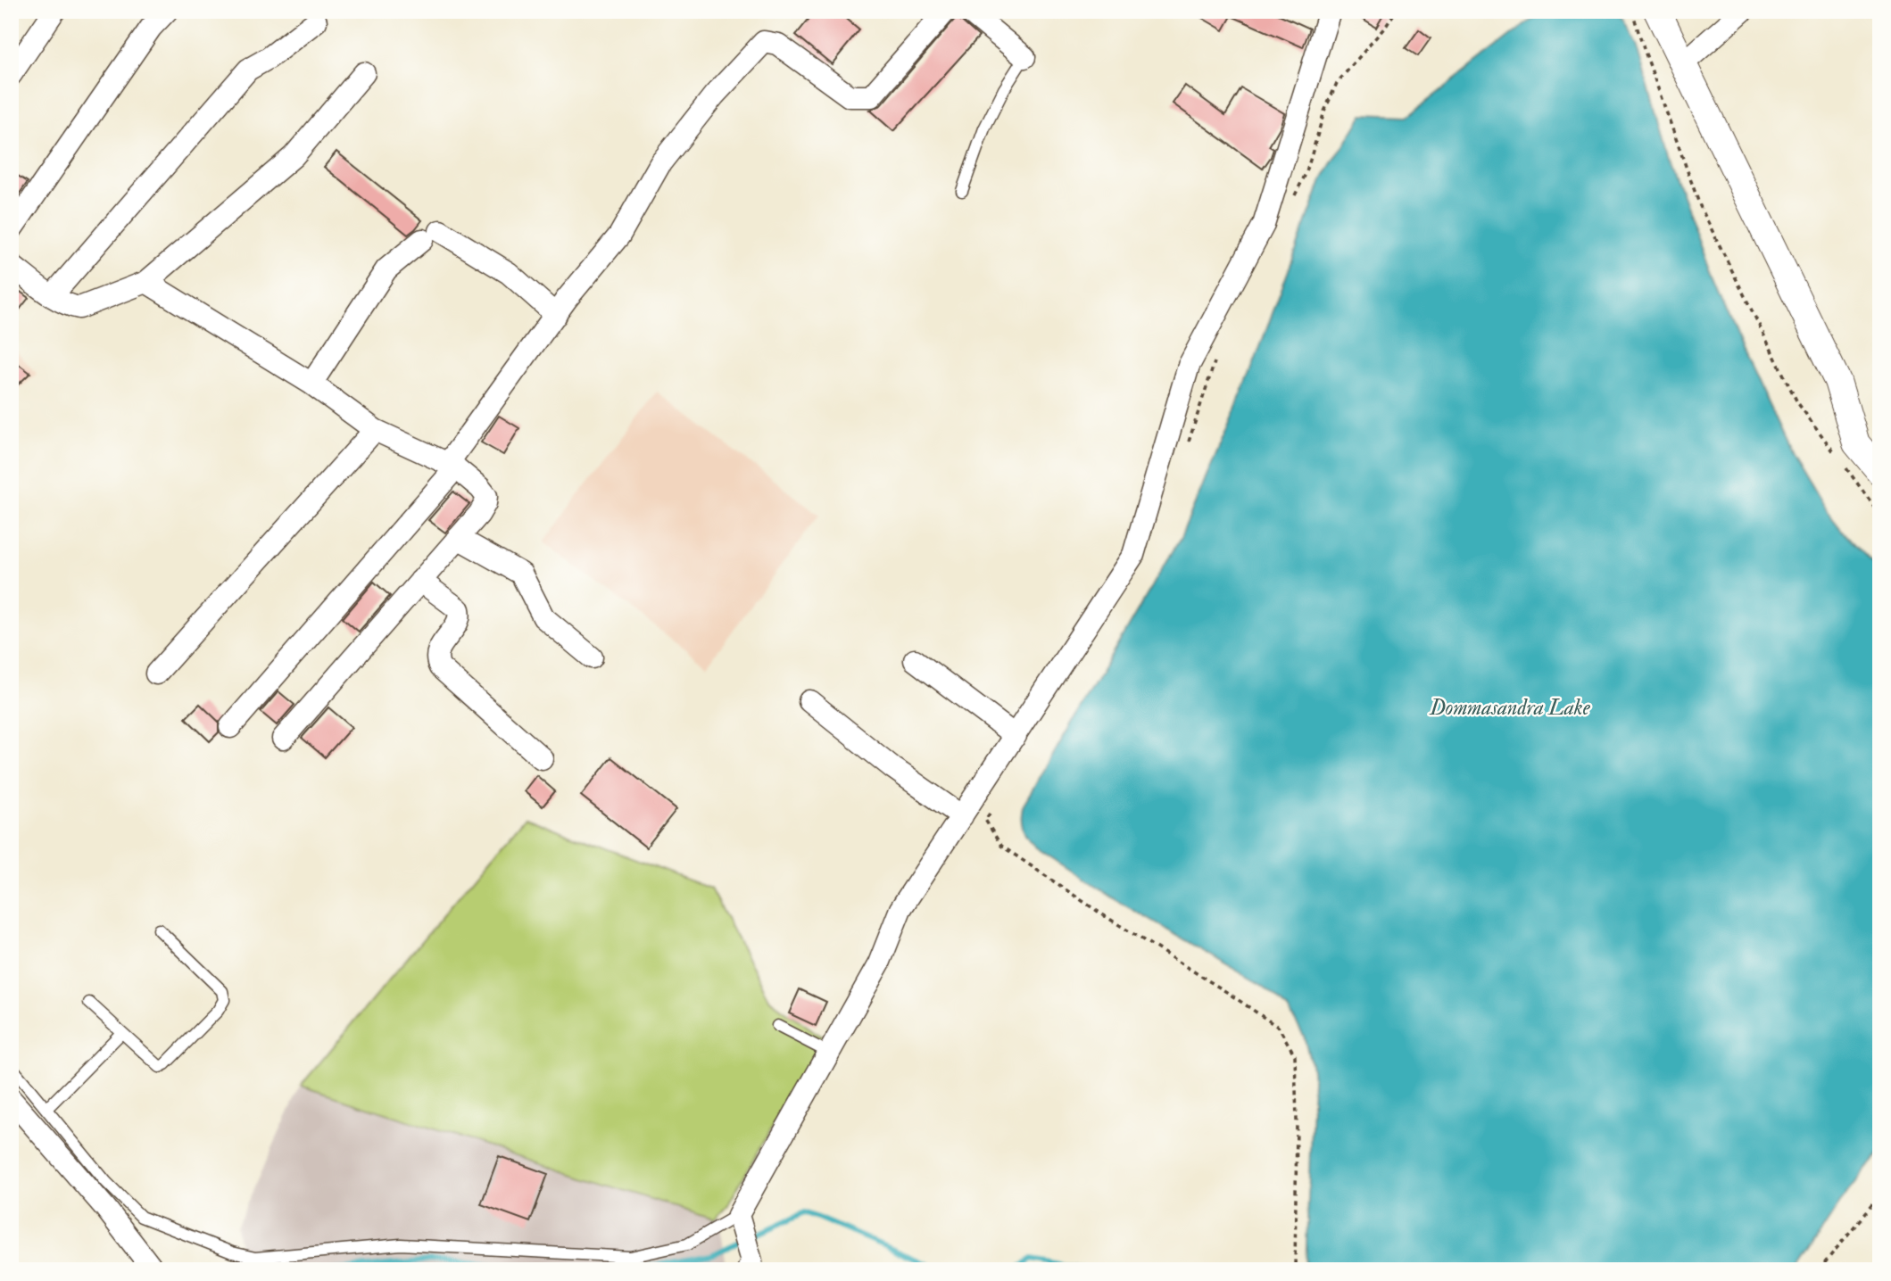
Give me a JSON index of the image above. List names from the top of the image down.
{
  "water": ["Dommasandra Lake"]
}
